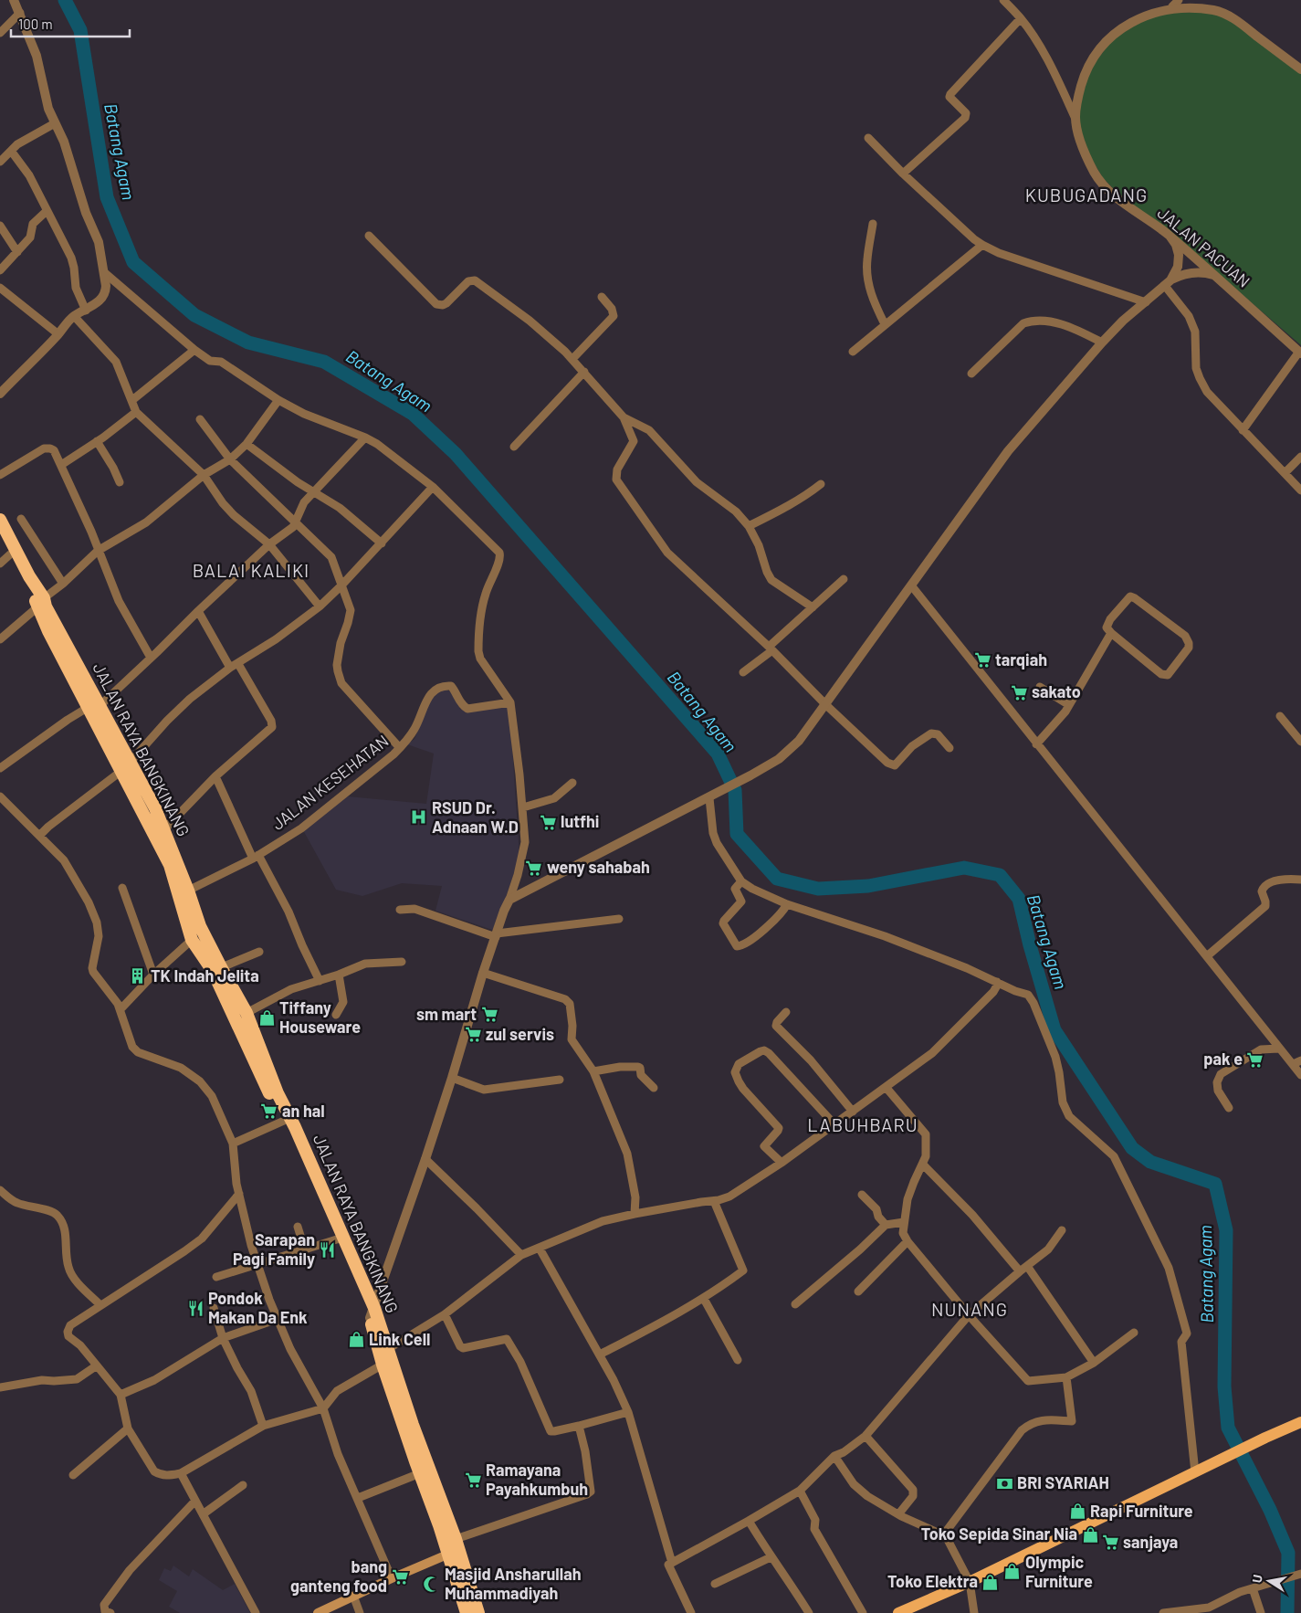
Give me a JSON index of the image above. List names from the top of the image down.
{
  "streets": {
    "highway": ["JALAN RAYA BANGKINANG"],
    "street": ["JALAN PACUAN", "JALAN KESEHATAN"]
  },
  "crossings": [
    ["JALAN RAYA BANGKINANG", "JALAN KESEHATAN"]
  ],
  "districts": [
    "KUBUGADANG",
    "BALAI KALIKI",
    "LABUHBARU",
    "NUNANG"
  ],
  "water": ["Batang Agam"],
  "places": {
    "supermarket": [
      "tarqiah",
      "sakato",
      "lutfhi",
      "weny sahabah",
      "sm mart",
      "zul servis",
      "pak e",
      "an hal",
      "Ramayana Payahkumbuh",
      "sanjaya",
      "bang ganteng food"
    ],
    "hospital": ["RSUD Dr. Adnaan W.D"],
    "building": ["TK Indah Jelita"],
    "shop": [
      "Tiffany Houseware",
      "Link Cell",
      "Rapi Furniture",
      "Toko Sepida Sinar Nia",
      "Olympic Furniture",
      "Toko Elektra"
    ],
    "restaurant": ["Sarapan Pagi Family", "Pondok Makan Da Enk"],
    "bank": ["BRI SYARIAH"],
    "mosque": ["Masjid Ansharullah Muhammadiyah"]
  },
  "scale_bar": "100 m",
  "north": "left"
}
